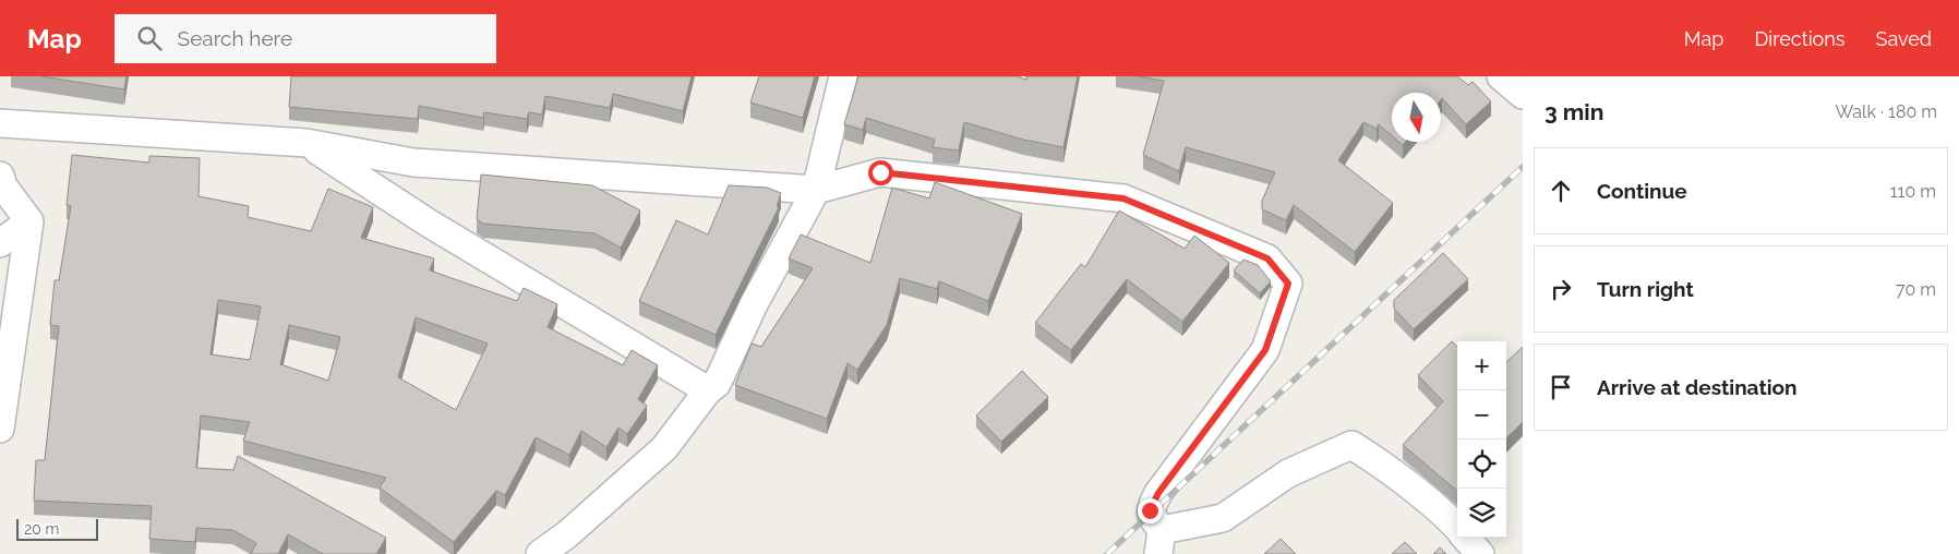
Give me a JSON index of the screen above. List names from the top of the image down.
{
  "scale_bar": "20 m",
  "north": "bottom",
  "page": {
    "header": "Map",
    "search": "Search here",
    "nav": ["Map", "Directions", "Saved"],
    "heading": ["3 min", "Walk · 180 m"],
    "list": [
      ["Continue", "110 m"],
      ["Turn right", "70 m"],
      "Arrive at destination"
    ],
    "map_buttons": ["+", "−"],
    "scale": "20 m"
  }
}
